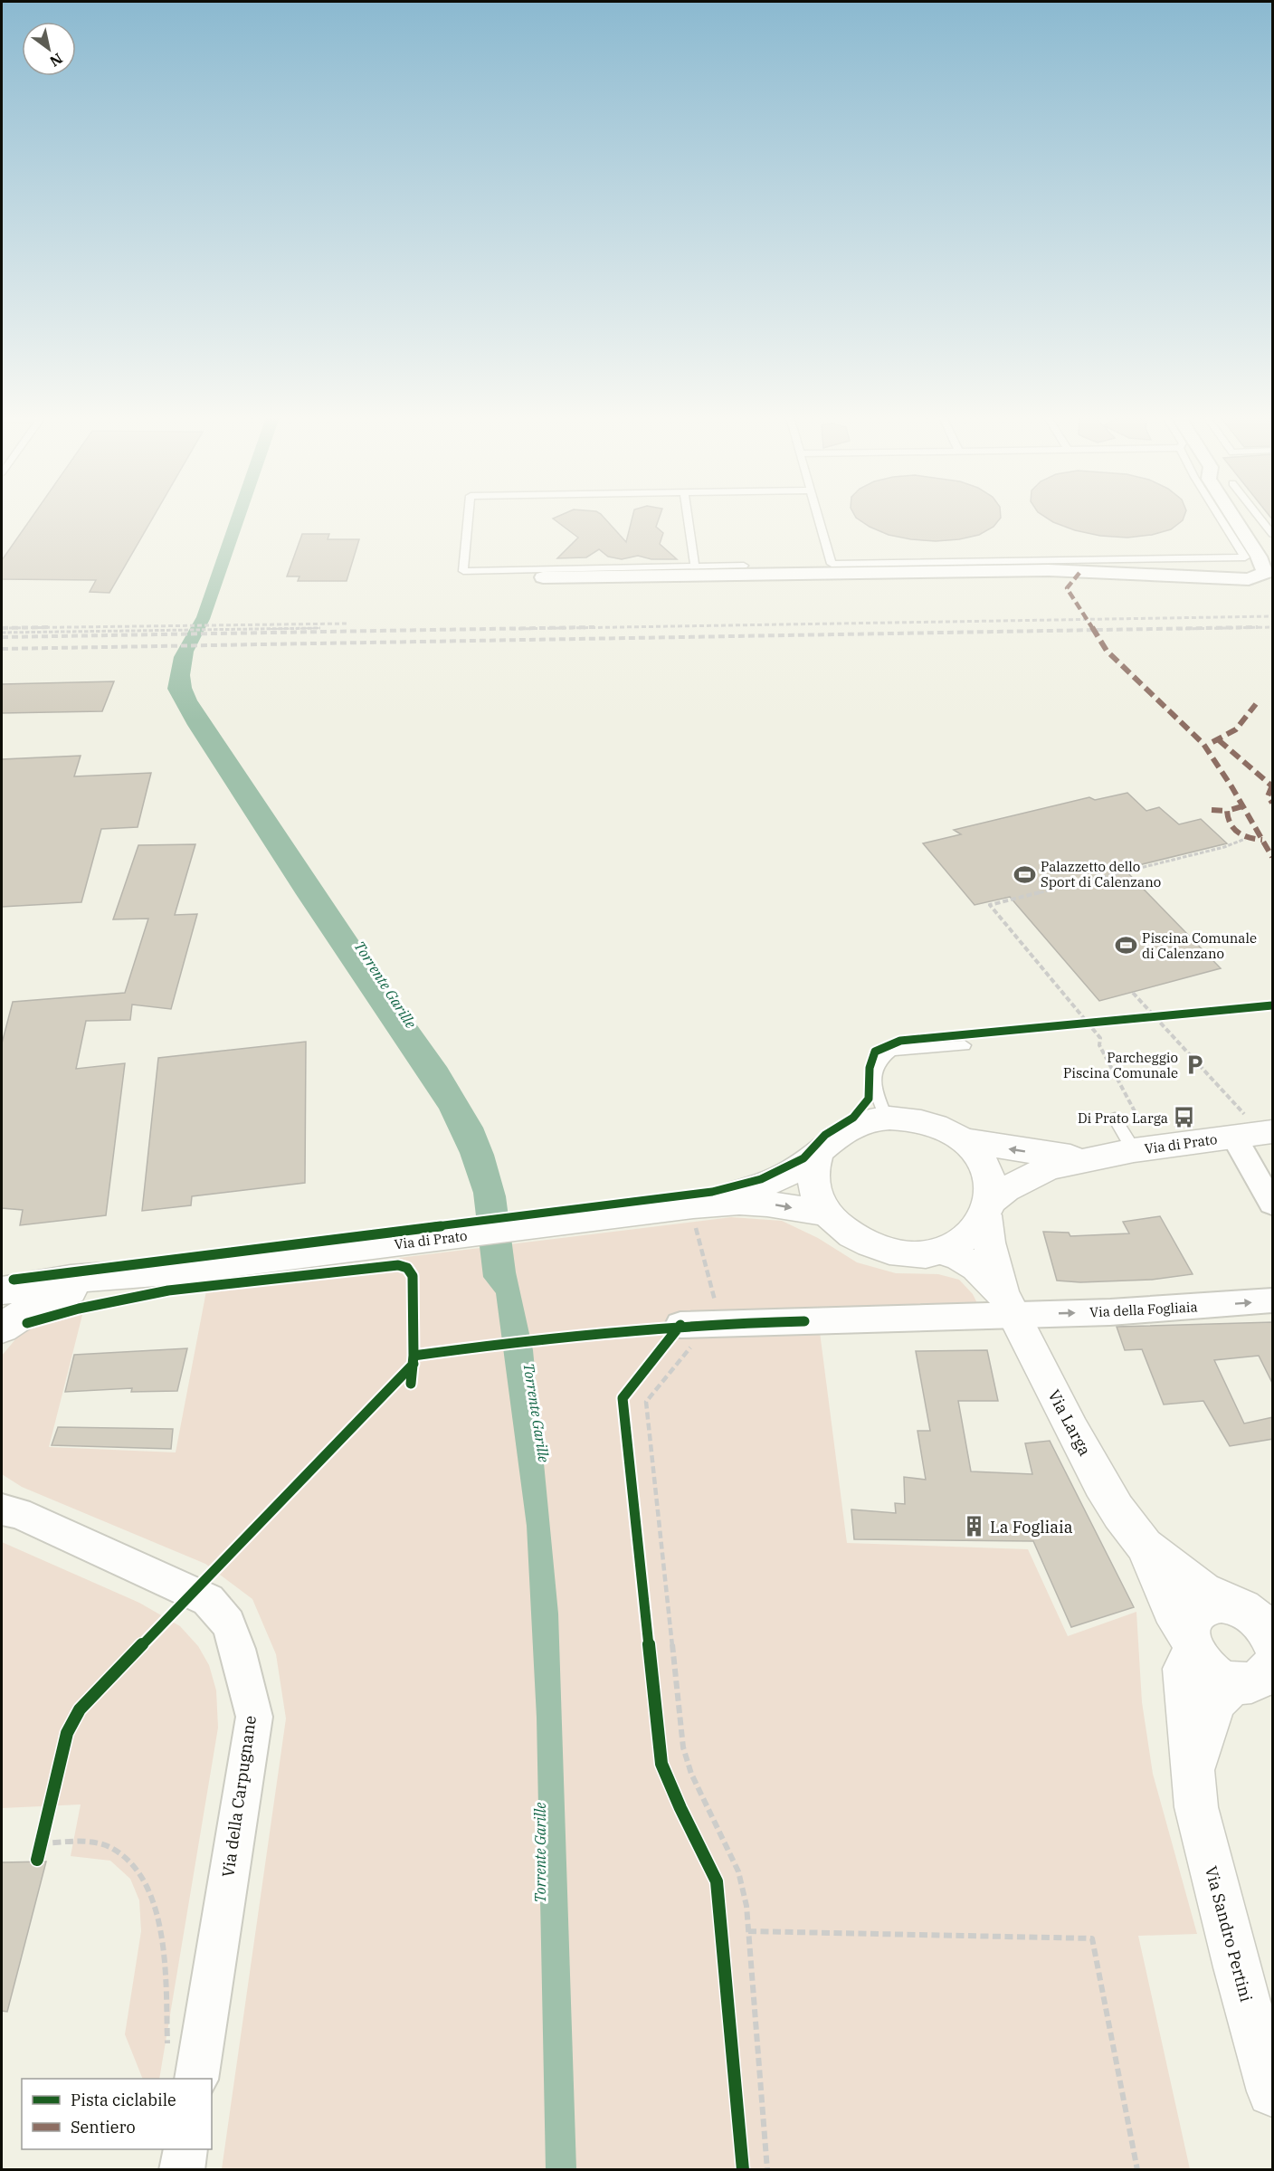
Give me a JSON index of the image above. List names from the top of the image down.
{
  "streets": {
    "main road": ["Via di Prato", "Via Larga", "Via Sandro Pertini"],
    "street": ["Via della Fogliaia", "Via della Carpugnane"]
  },
  "crossings": [
    ["Via di Prato", "Via Larga"],
    ["Via della Fogliaia", "Via Larga"],
    ["Via Larga", "Via Sandro Pertini"]
  ],
  "one_way": ["Via della Fogliaia"],
  "water": ["Torrente Garille"],
  "places": {
    "sports": ["Palazzetto dello Sport di Calenzano", "Piscina Comunale di Calenzano"],
    "parking": ["Parcheggio Piscina Comunale"],
    "bus stop": ["Di Prato Larga"],
    "building": ["La Fogliaia"]
  },
  "legend": ["Pista ciclabile", "Sentiero"],
  "north": "bottom right"
}
